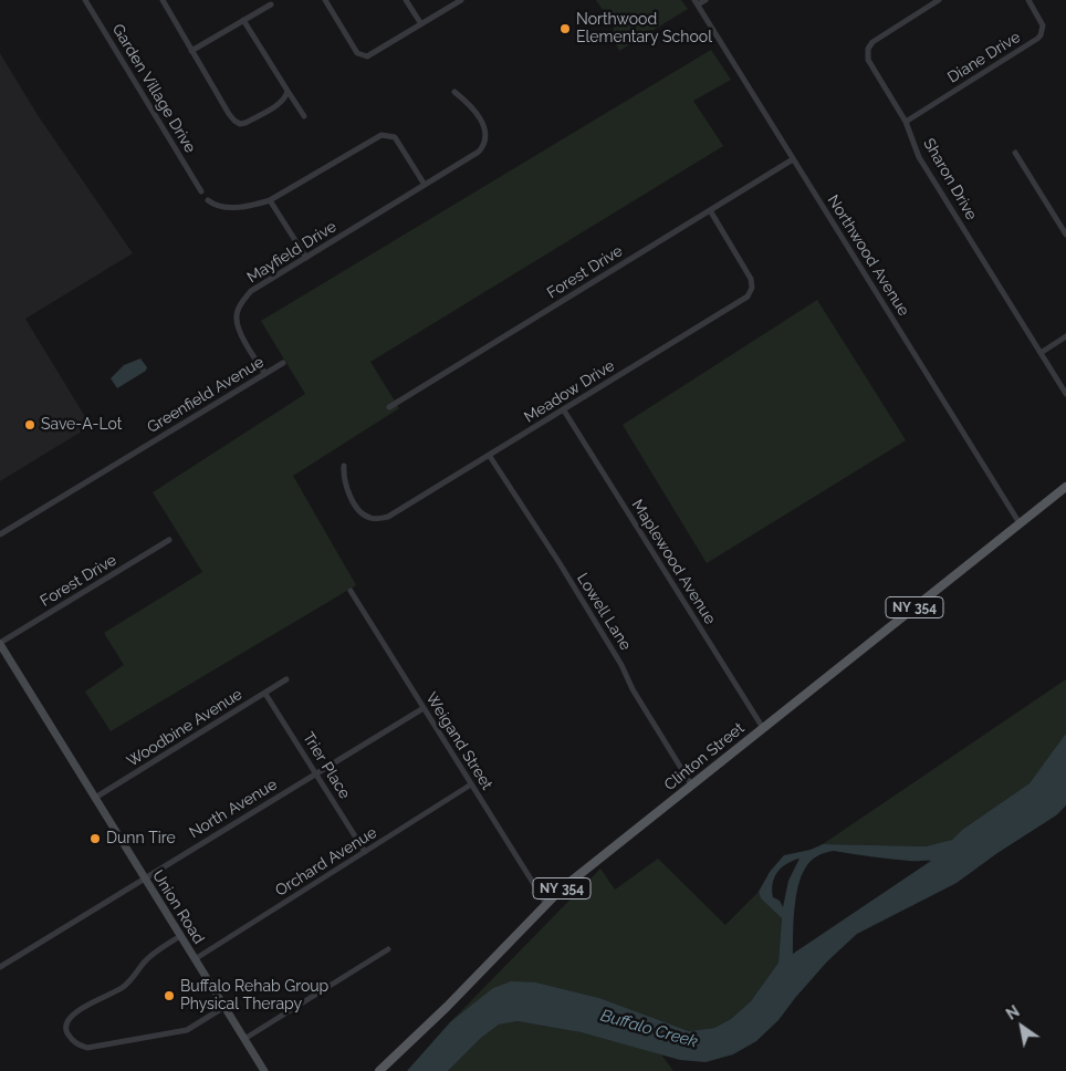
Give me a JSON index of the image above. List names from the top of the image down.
{
  "streets": {
    "main road": ["NY 354", "Clinton Street", "Union Road"],
    "street": [
      "Diane Drive",
      "Garden Village Drive",
      "Sharon Drive",
      "Mayfield Drive",
      "Northwood Avenue",
      "Forest Drive",
      "Meadow Drive",
      "Greenfield Avenue",
      "Maplewood Avenue",
      "Lowell Lane",
      "Woodbine Avenue",
      "Weigand Street",
      "Trier Place",
      "North Avenue",
      "Orchard Avenue"
    ]
  },
  "crossings": [
    ["Diane Drive", "Sharon Drive"],
    ["Mayfield Drive", "Greenfield Avenue"],
    ["Northwood Avenue", "Forest Drive"],
    ["Northwood Avenue", "Clinton Street"],
    ["Forest Drive", "Meadow Drive"],
    ["Forest Drive", "Union Road"],
    ["Meadow Drive", "Maplewood Avenue"],
    ["Meadow Drive", "Lowell Lane"],
    ["Maplewood Avenue", "Clinton Street"],
    ["Lowell Lane", "Clinton Street"],
    ["Woodbine Avenue", "Trier Place"],
    ["Woodbine Avenue", "Union Road"],
    ["Weigand Street", "Clinton Street"],
    ["Weigand Street", "North Avenue"],
    ["Weigand Street", "Orchard Avenue"],
    ["Trier Place", "North Avenue"],
    ["Trier Place", "Orchard Avenue"],
    ["North Avenue", "Union Road"],
    ["Orchard Avenue", "Union Road"]
  ],
  "water": ["Buffalo Creek"],
  "places": [
    "Northwood Elementary School",
    "Save-A-Lot",
    "Dunn Tire",
    "Buffalo Rehab Group Physical Therapy"
  ],
  "north": "top left"
}
